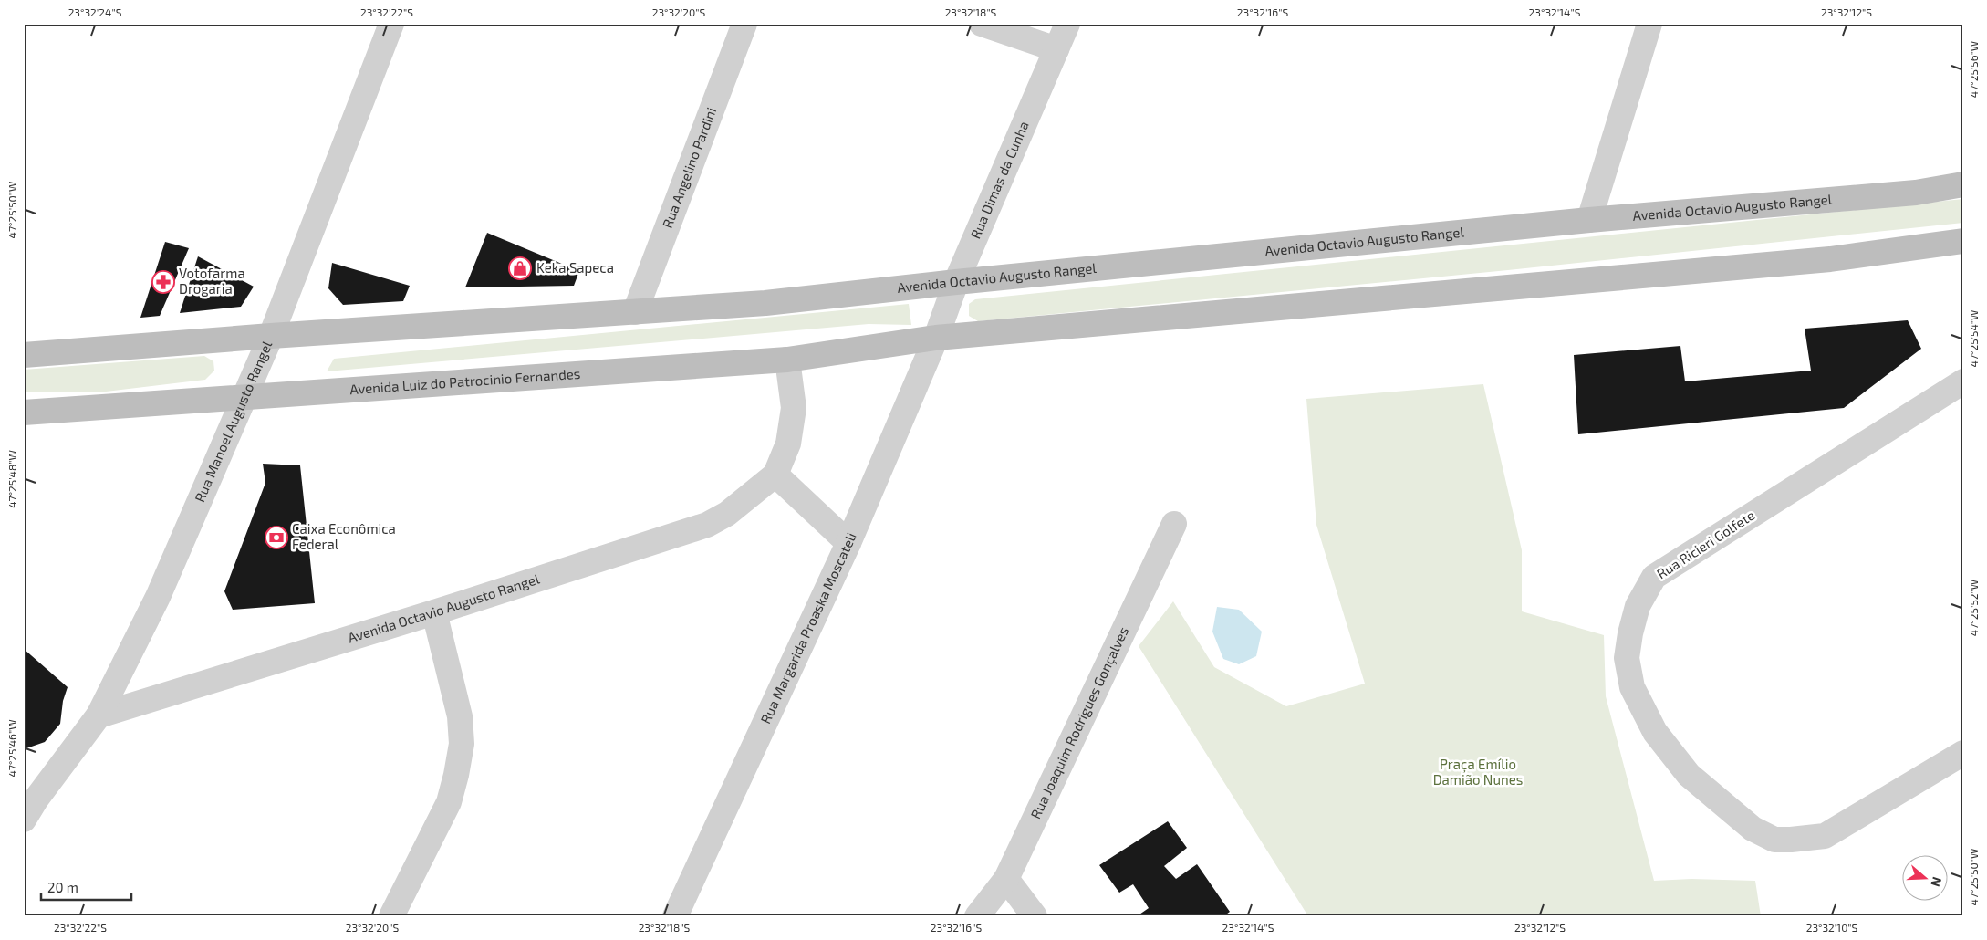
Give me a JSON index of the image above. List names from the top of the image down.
{
  "streets": {
    "main road": ["Avenida Octavio Augusto Rangel", "Avenida Luiz do Patrocinio Fernandes"],
    "street": [
      "Rua Angelino Pardini",
      "Rua Dimas da Cunha",
      "Rua Manoel Augusto Rangel",
      "Rua Ricieri Golfete",
      "Rua Margarida Proaska Moscateli",
      "Rua Joaquim Rodrigues Gonçalves"
    ]
  },
  "crossings": [
    ["Rua Angelino Pardini", "Avenida Octavio Augusto Rangel"],
    ["Rua Dimas da Cunha", "Avenida Octavio Augusto Rangel"],
    ["Rua Dimas da Cunha", "Rua Margarida Proaska Moscateli"],
    ["Avenida Octavio Augusto Rangel", "Rua Manoel Augusto Rangel"],
    ["Avenida Luiz do Patrocinio Fernandes", "Rua Manoel Augusto Rangel"]
  ],
  "parks": ["Praça Emílio Damião Nunes"],
  "places": {
    "shop": ["Keka Sapeca"],
    "pharmacy": ["Votofarma Drogaria"],
    "bank": ["Caixa Econômica Federal"]
  },
  "scale_bar": "20 m",
  "north": "right",
  "coordinates": [
    "23°32'24\"S",
    "23°32'22\"S",
    "23°32'20\"S",
    "23°32'18\"S",
    "23°32'16\"S",
    "23°32'14\"S",
    "23°32'12\"S",
    "47°25'56\"W",
    "47°25'50\"W",
    "47°25'54\"W",
    "47°25'48\"W",
    "47°25'52\"W",
    "47°25'46\"W",
    "23°32'10\"S"
  ]
}
